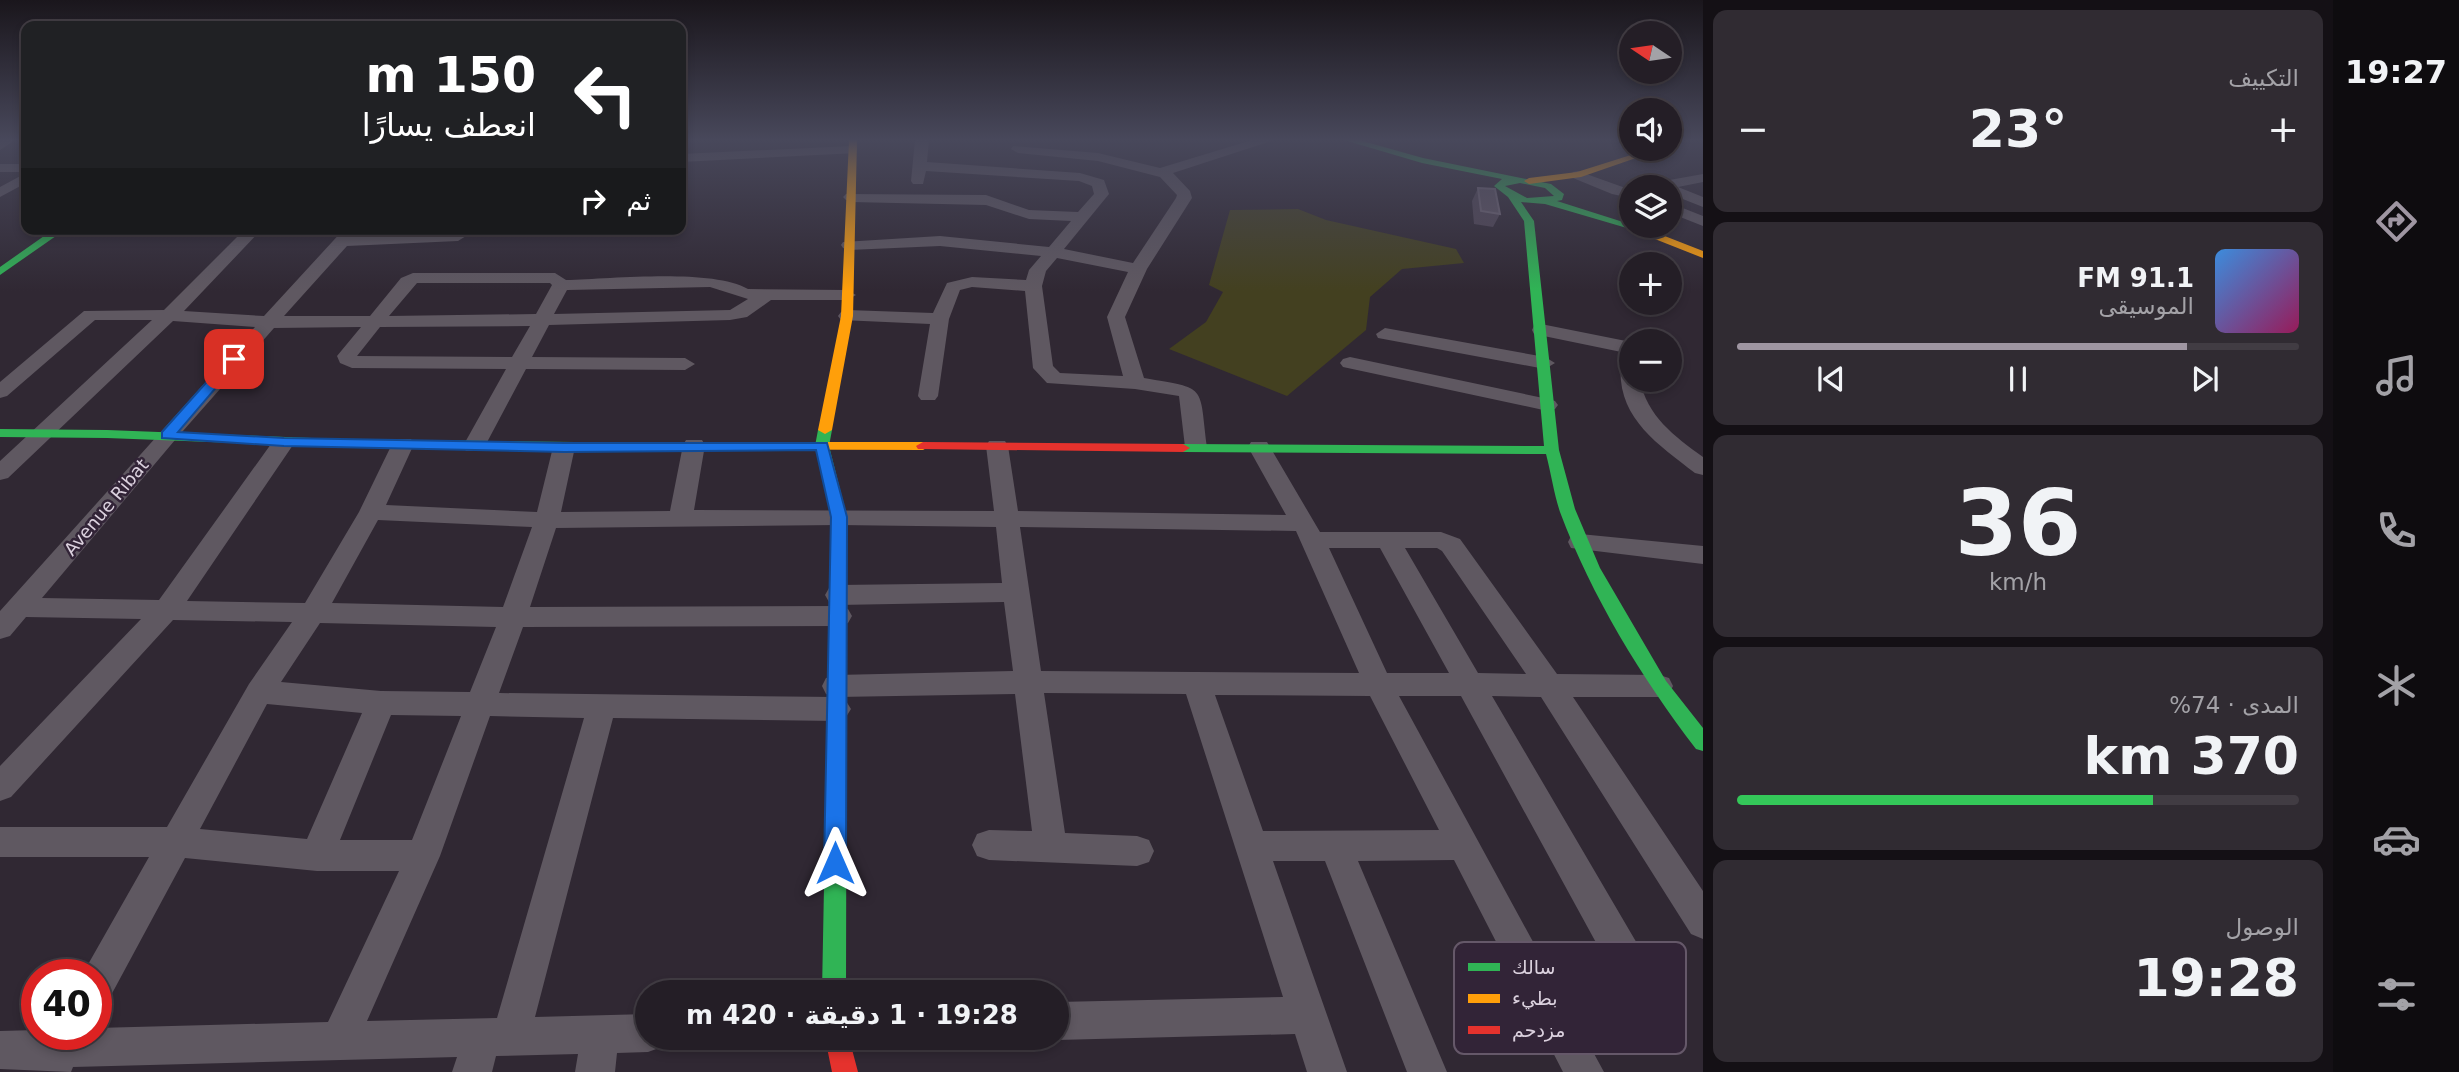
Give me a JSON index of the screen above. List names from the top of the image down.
{
  "streets": {
    "street": ["Avenue Ribat"]
  },
  "legend": ["سالك", "بطيء", "مزدحم"],
  "north": "left",
  "page": {
    "tabs": "19:27",
    "tile": [
      "التكييف",
      ["36", "km/h"],
      ["المدى · 74%", "370 km"],
      ["الوصول", "19:28"]
    ],
    "map_buttons": ["+", "−"],
    "turn": ["150 m", "انعطف يسارًا"],
    "heat": ["−", "23°", "+"],
    "then": "ثم",
    "song": ["91.1 FM", "الموسيقى"],
    "limit": "40",
    "trip": "19:28 · 1 دقيقة · 420 m"
  }
}
